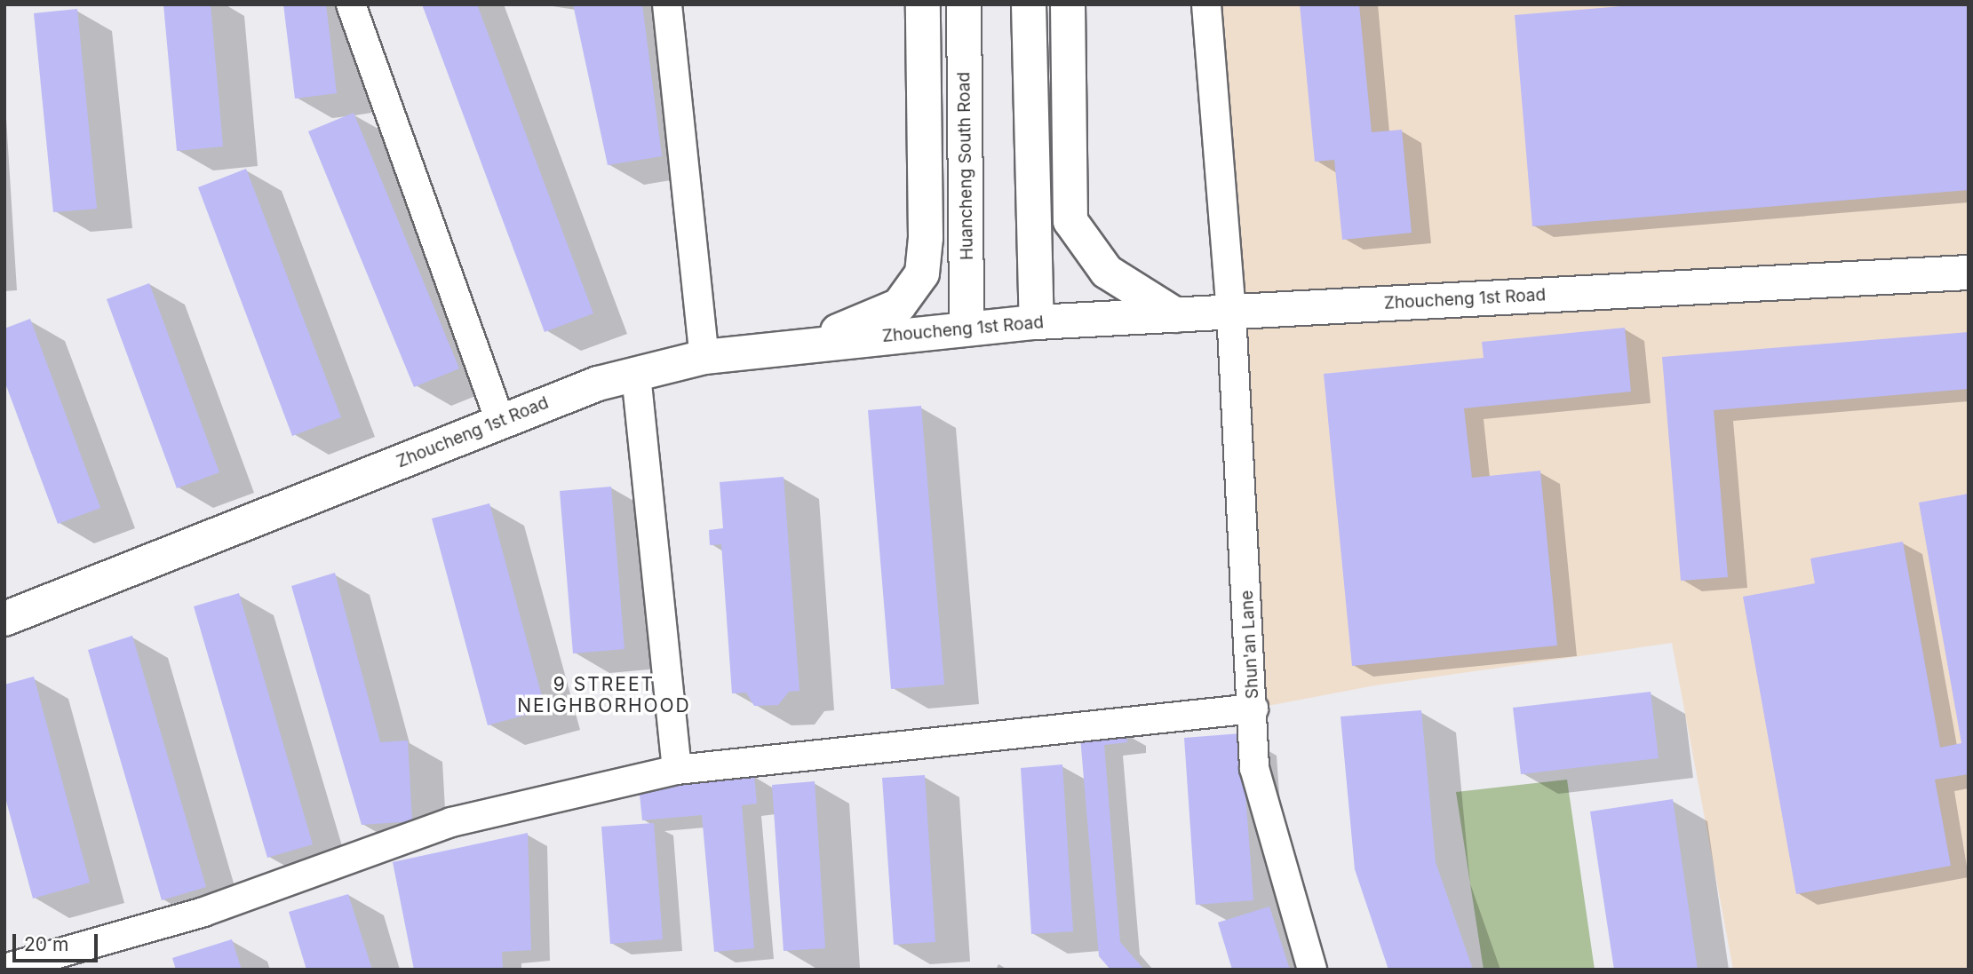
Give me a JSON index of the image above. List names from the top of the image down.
{
  "streets": {
    "street": ["Huancheng South Road", "Zhoucheng 1st Road", "Shun'an Lane"]
  },
  "crossings": [
    ["Huancheng South Road", "Zhoucheng 1st Road"],
    ["Zhoucheng 1st Road", "Shun'an Lane"]
  ],
  "districts": ["9 STREET NEIGHBORHOOD"],
  "scale_bar": "20 m"
}
